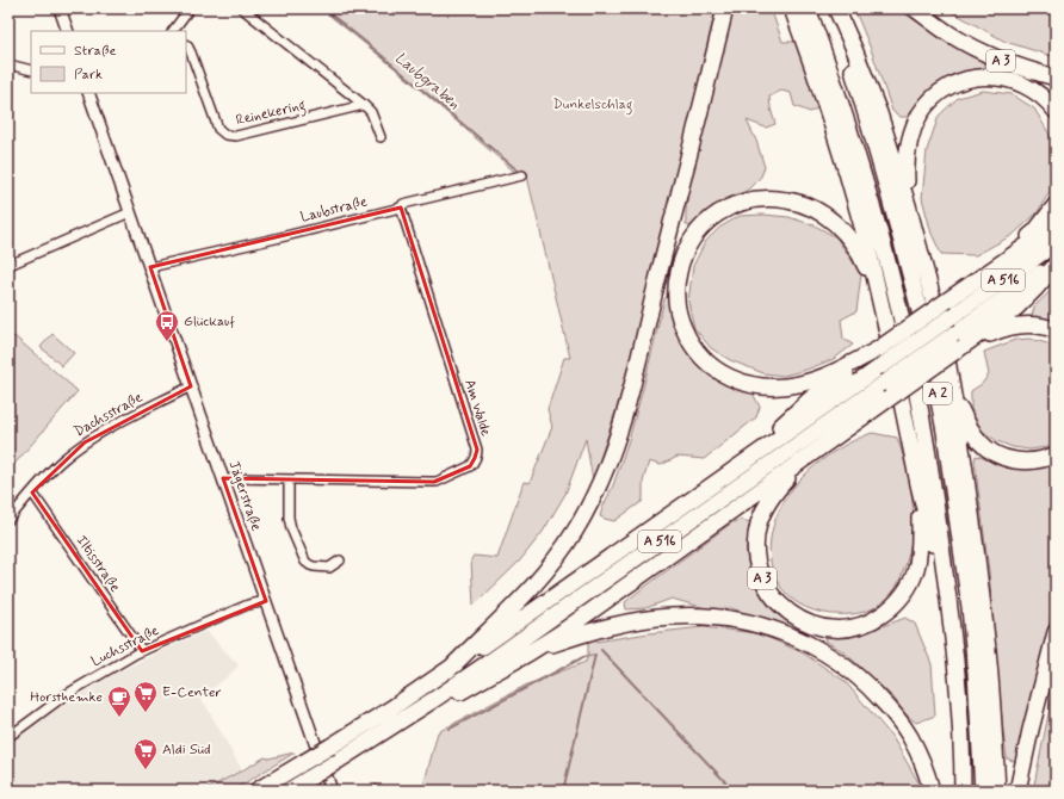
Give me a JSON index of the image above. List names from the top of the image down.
{
  "streets": {
    "highway": ["A 3", "A 516", "A 2"],
    "street": [
      "Reinekering",
      "Laubstraße",
      "Am Walde",
      "Dachsstraße",
      "Jägerstraße",
      "Iltisstraße",
      "Luchsstraße"
    ]
  },
  "crossings": [
    ["Laubstraße", "Am Walde"],
    ["Laubstraße", "Jägerstraße"],
    ["Am Walde", "Jägerstraße"],
    ["Dachsstraße", "Jägerstraße"],
    ["Dachsstraße", "Iltisstraße"],
    ["Jägerstraße", "Luchsstraße"],
    ["Iltisstraße", "Luchsstraße"]
  ],
  "water": ["Laubgraben"],
  "parks": ["Dunkelschlag"],
  "places": {
    "bus stop": ["Glückauf"],
    "supermarket": ["E-Center", "Aldi Süd"],
    "cafe": ["Horsthemke"]
  },
  "legend": ["Straße", "Park"]
}
